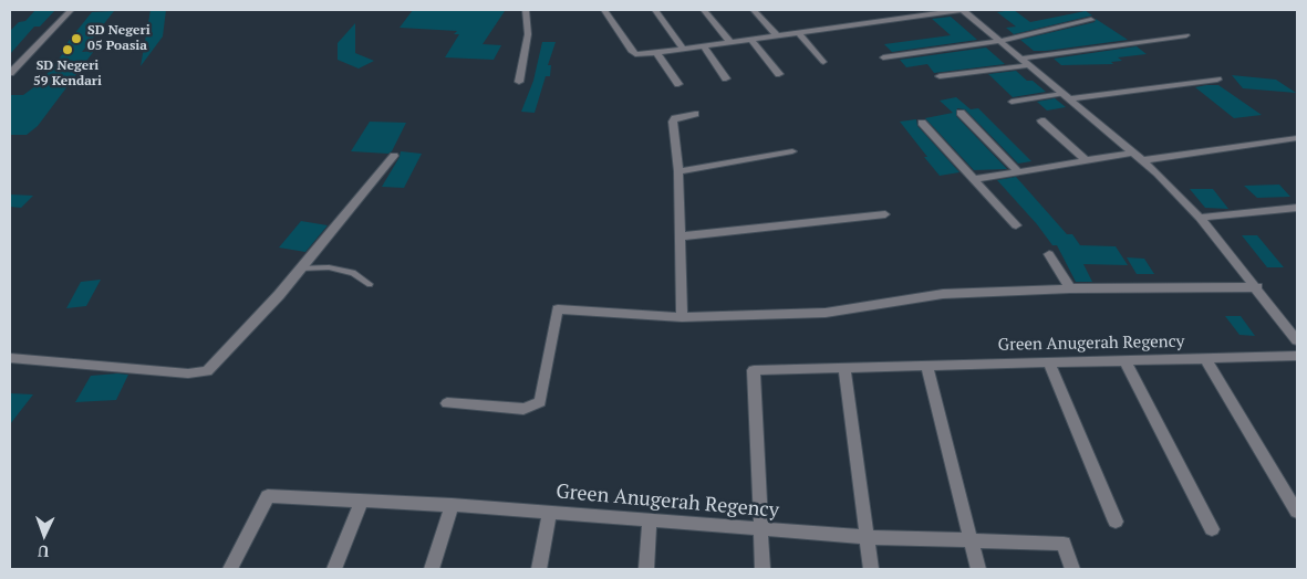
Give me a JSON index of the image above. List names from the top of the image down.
{
  "streets": {
    "street": ["Green Anugerah Regency"]
  },
  "places": ["SD Negeri 05 Poasia", "SD Negeri 59 Kendari"],
  "north": "bottom"
}
